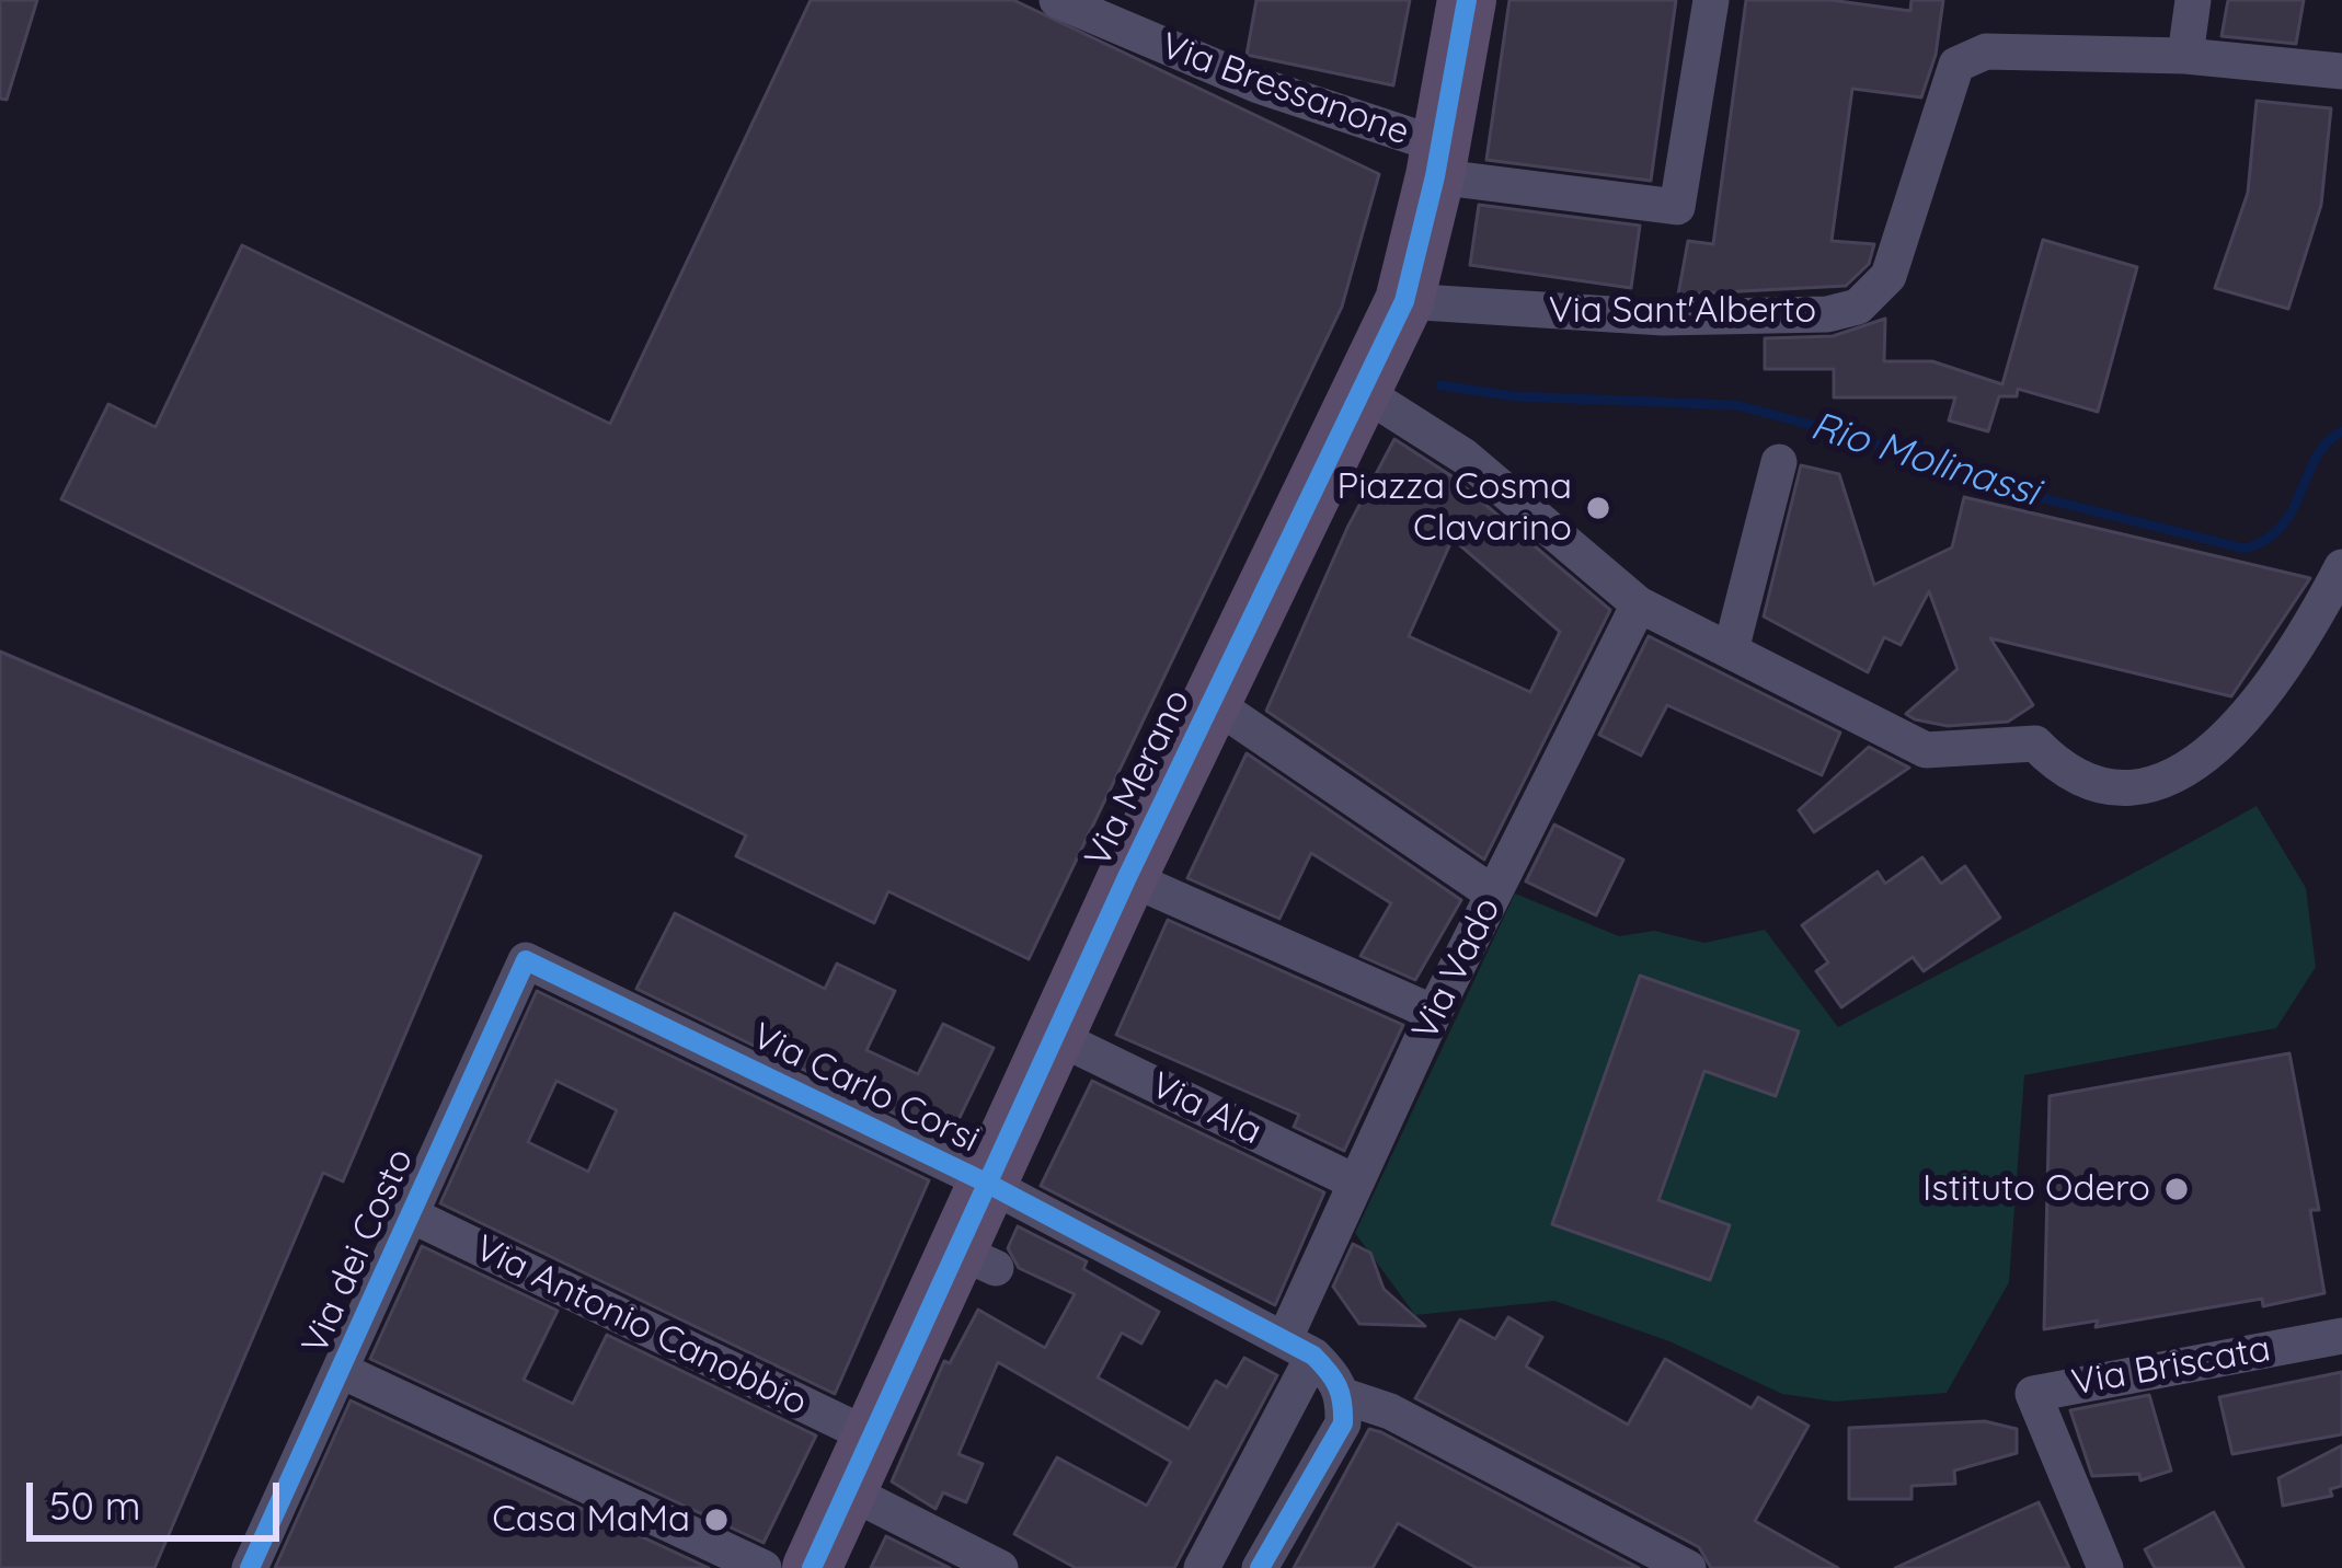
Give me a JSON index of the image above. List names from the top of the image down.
{
  "streets": {
    "main road": ["Via Merano"],
    "street": [
      "Via Bressanone",
      "Via Sant'Alberto",
      "Via Vado",
      "Via Carlo Corsi",
      "Via Ala",
      "Via dei Costo",
      "Via Antonio Canobbio",
      "Via Briscata"
    ]
  },
  "crossings": [
    ["Via Bressanone", "Via Merano"],
    ["Via Sant'Alberto", "Via Merano"],
    ["Via Merano", "Via Carlo Corsi"],
    ["Via Merano", "Via Ala"],
    ["Via Merano", "Via Antonio Canobbio"],
    ["Via Vado", "Via Carlo Corsi"],
    ["Via Vado", "Via Ala"],
    ["Via Carlo Corsi", "Via dei Costo"],
    ["Via dei Costo", "Via Antonio Canobbio"]
  ],
  "water": ["Rio Molinassi"],
  "places": ["Piazza Cosma Clavarino", "Istituto Odero", "Casa MaMa"],
  "scale_bar": "50 m"
}
